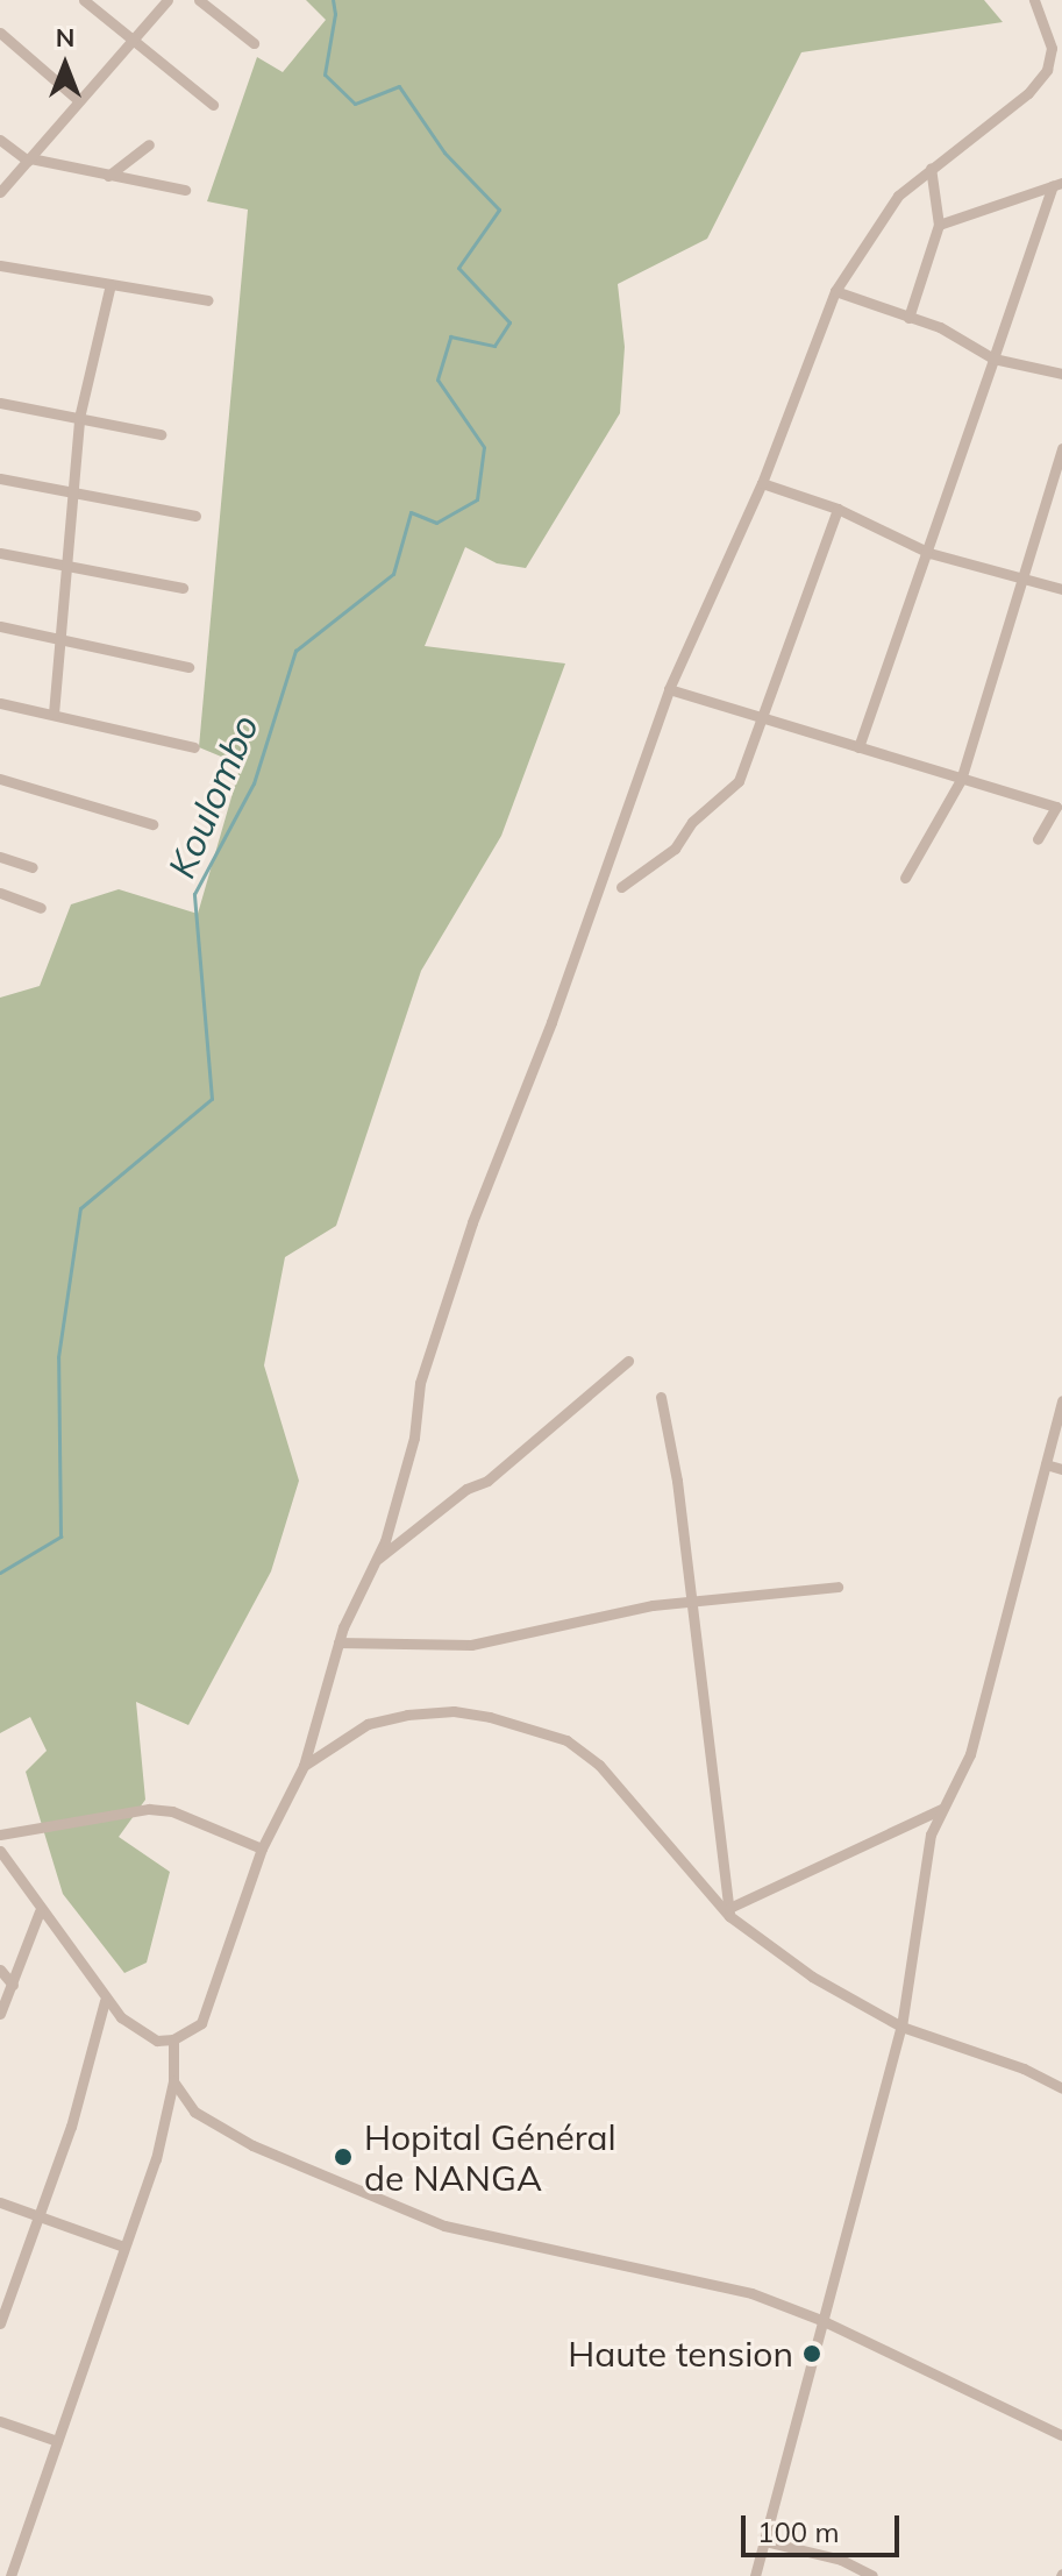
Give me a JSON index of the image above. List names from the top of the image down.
{
  "water": ["Koulombo"],
  "places": ["Hopital Général de NANGA", "Haute tension"],
  "scale_bar": "100 m",
  "north": "top"
}
